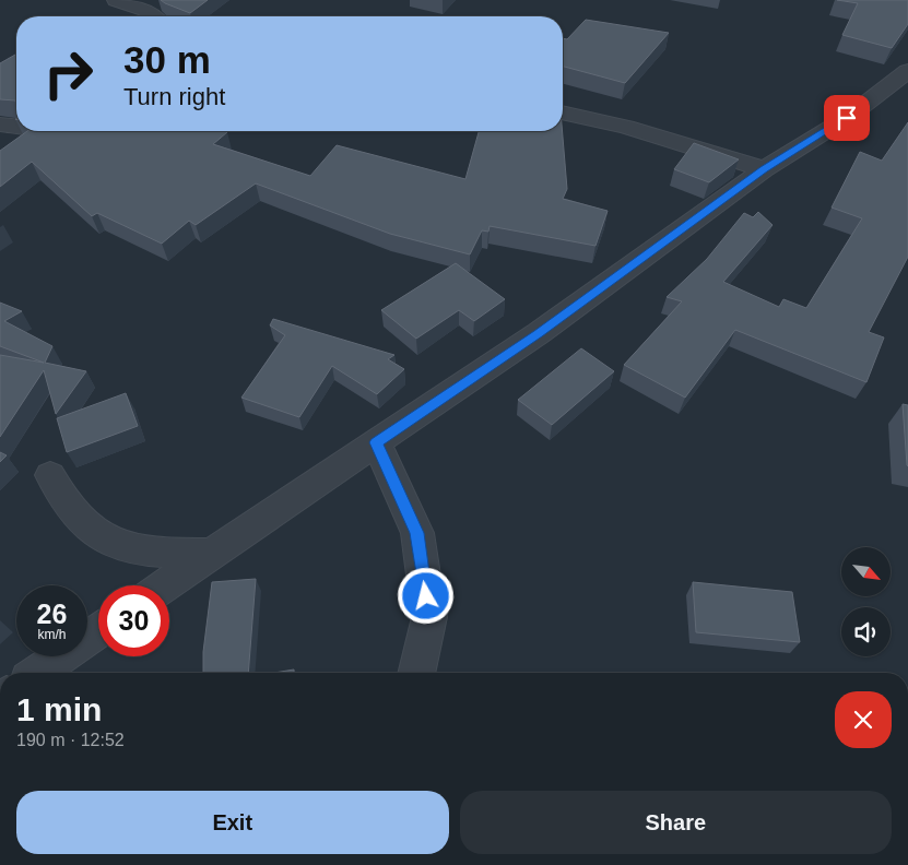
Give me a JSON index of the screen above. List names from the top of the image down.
{
  "north": "bottom right",
  "page": {
    "turn": ["30 m", "Turn right"],
    "speed": "26 km/h",
    "limit": "30",
    "heading": ["1 min", "190 m · 12:52"],
    "buttons": ["Exit", "Share"]
  }
}
